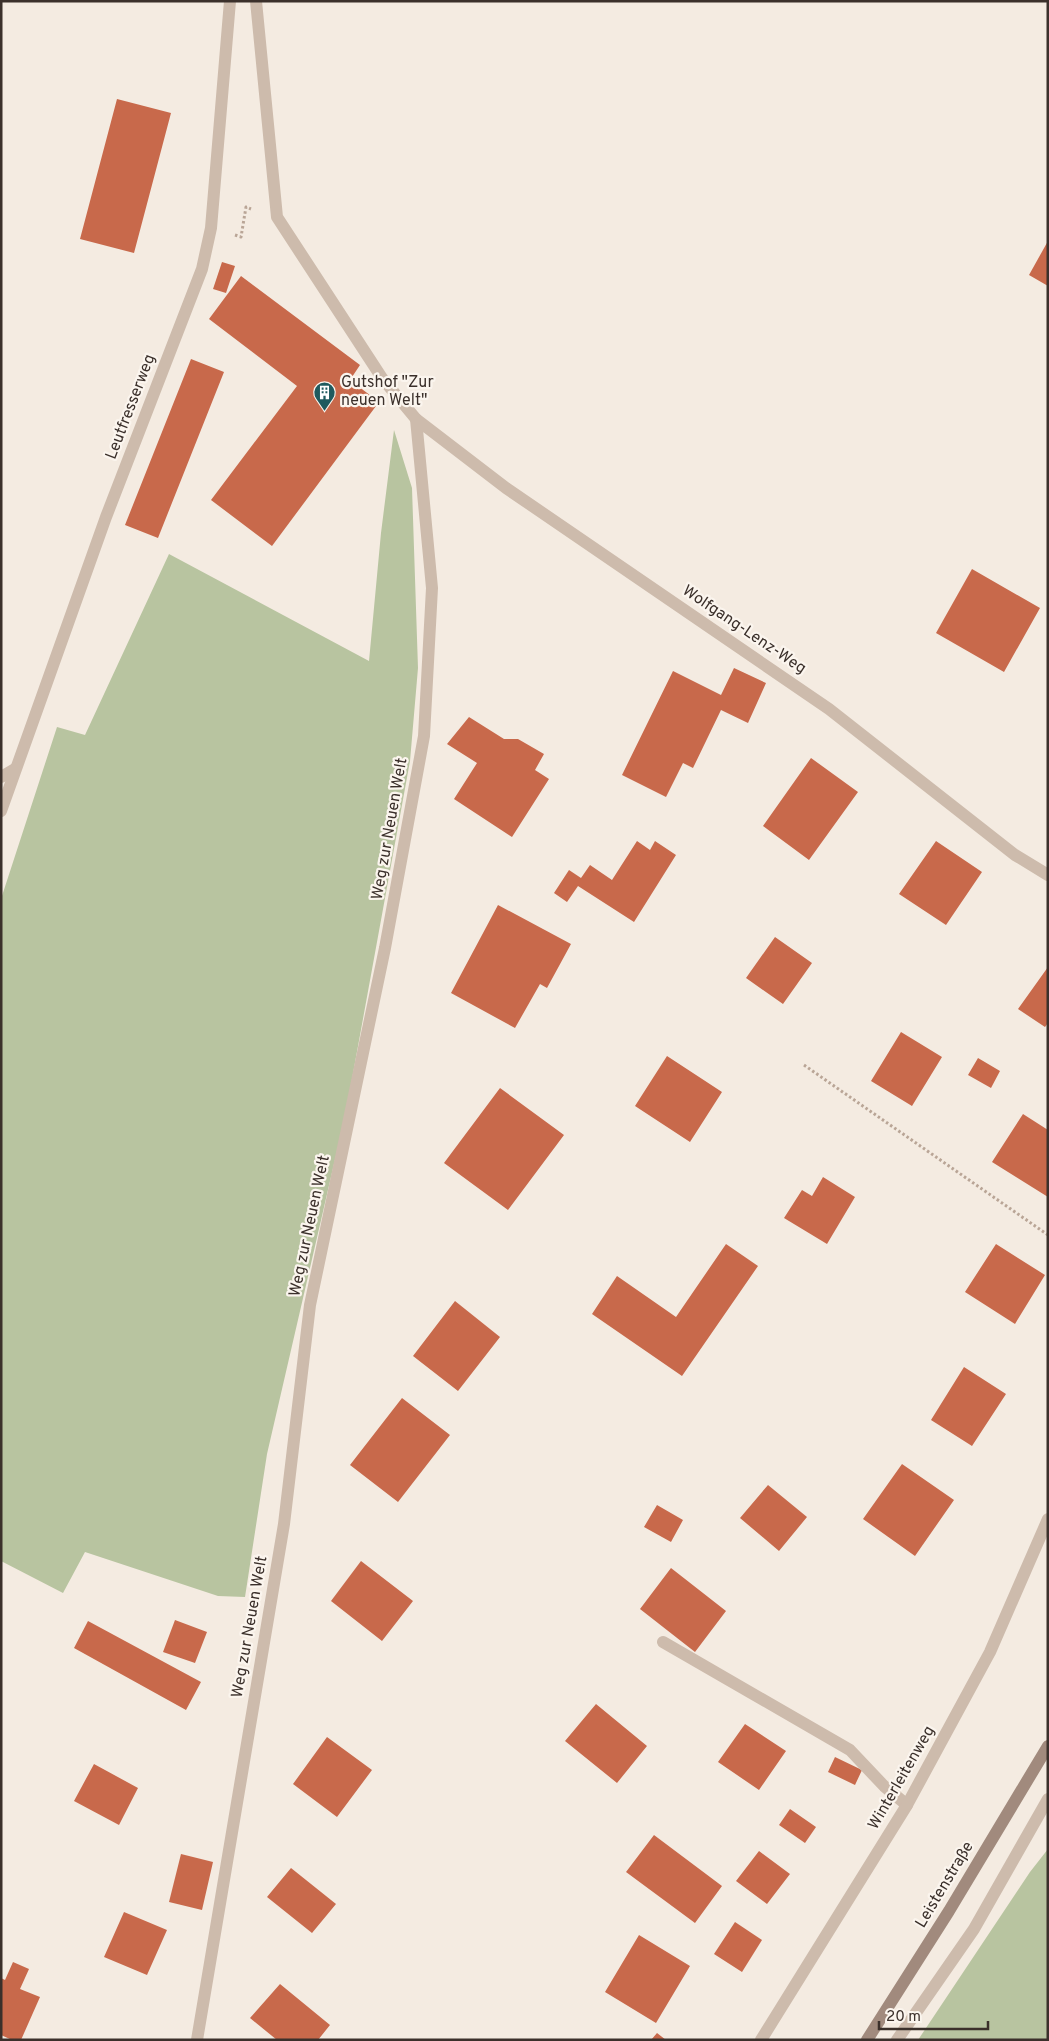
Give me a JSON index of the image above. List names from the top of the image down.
{
  "streets": {
    "main road": ["Leistenstraße"],
    "street": [
      "Leutfresserweg",
      "Wolfgang-Lenz-Weg",
      "Weg zur Neuen Welt",
      "Winterleitenweg"
    ]
  },
  "crossings": [
    ["Wolfgang-Lenz-Weg", "Weg zur Neuen Welt"]
  ],
  "places": {
    "building": ["Gutshof \"Zur neuen Welt\""]
  },
  "scale_bar": "20 m"
}
